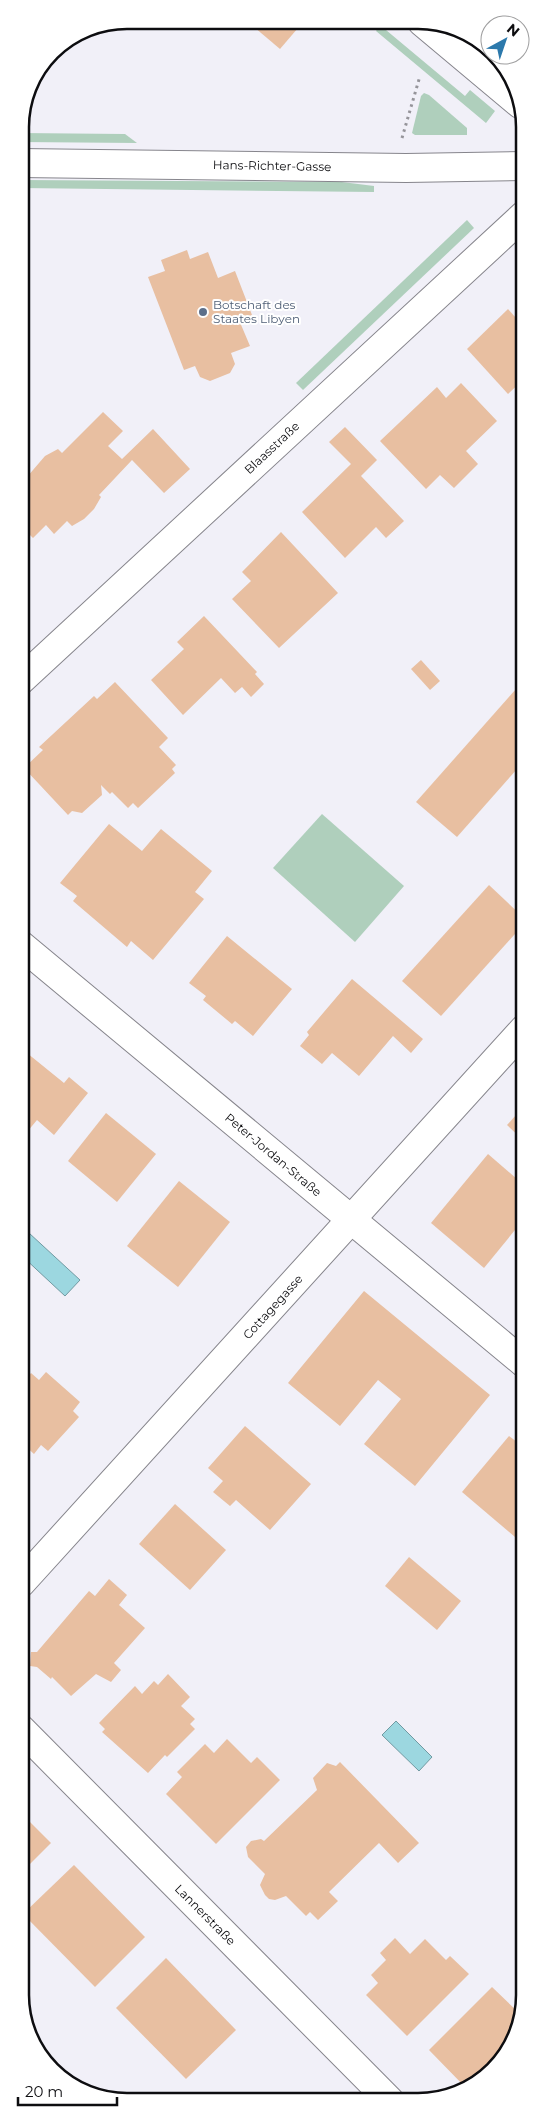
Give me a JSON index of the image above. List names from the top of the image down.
{
  "streets": {
    "street": [
      "Hans-Richter-Gasse",
      "Blaasstraße",
      "Peter-Jordan-Straße",
      "Cottagegasse",
      "Lannerstraße"
    ]
  },
  "crossings": [
    ["Peter-Jordan-Straße", "Cottagegasse"]
  ],
  "places": ["Botschaft des Staates Libyen"],
  "scale_bar": "20 m",
  "north": "top right"
}
